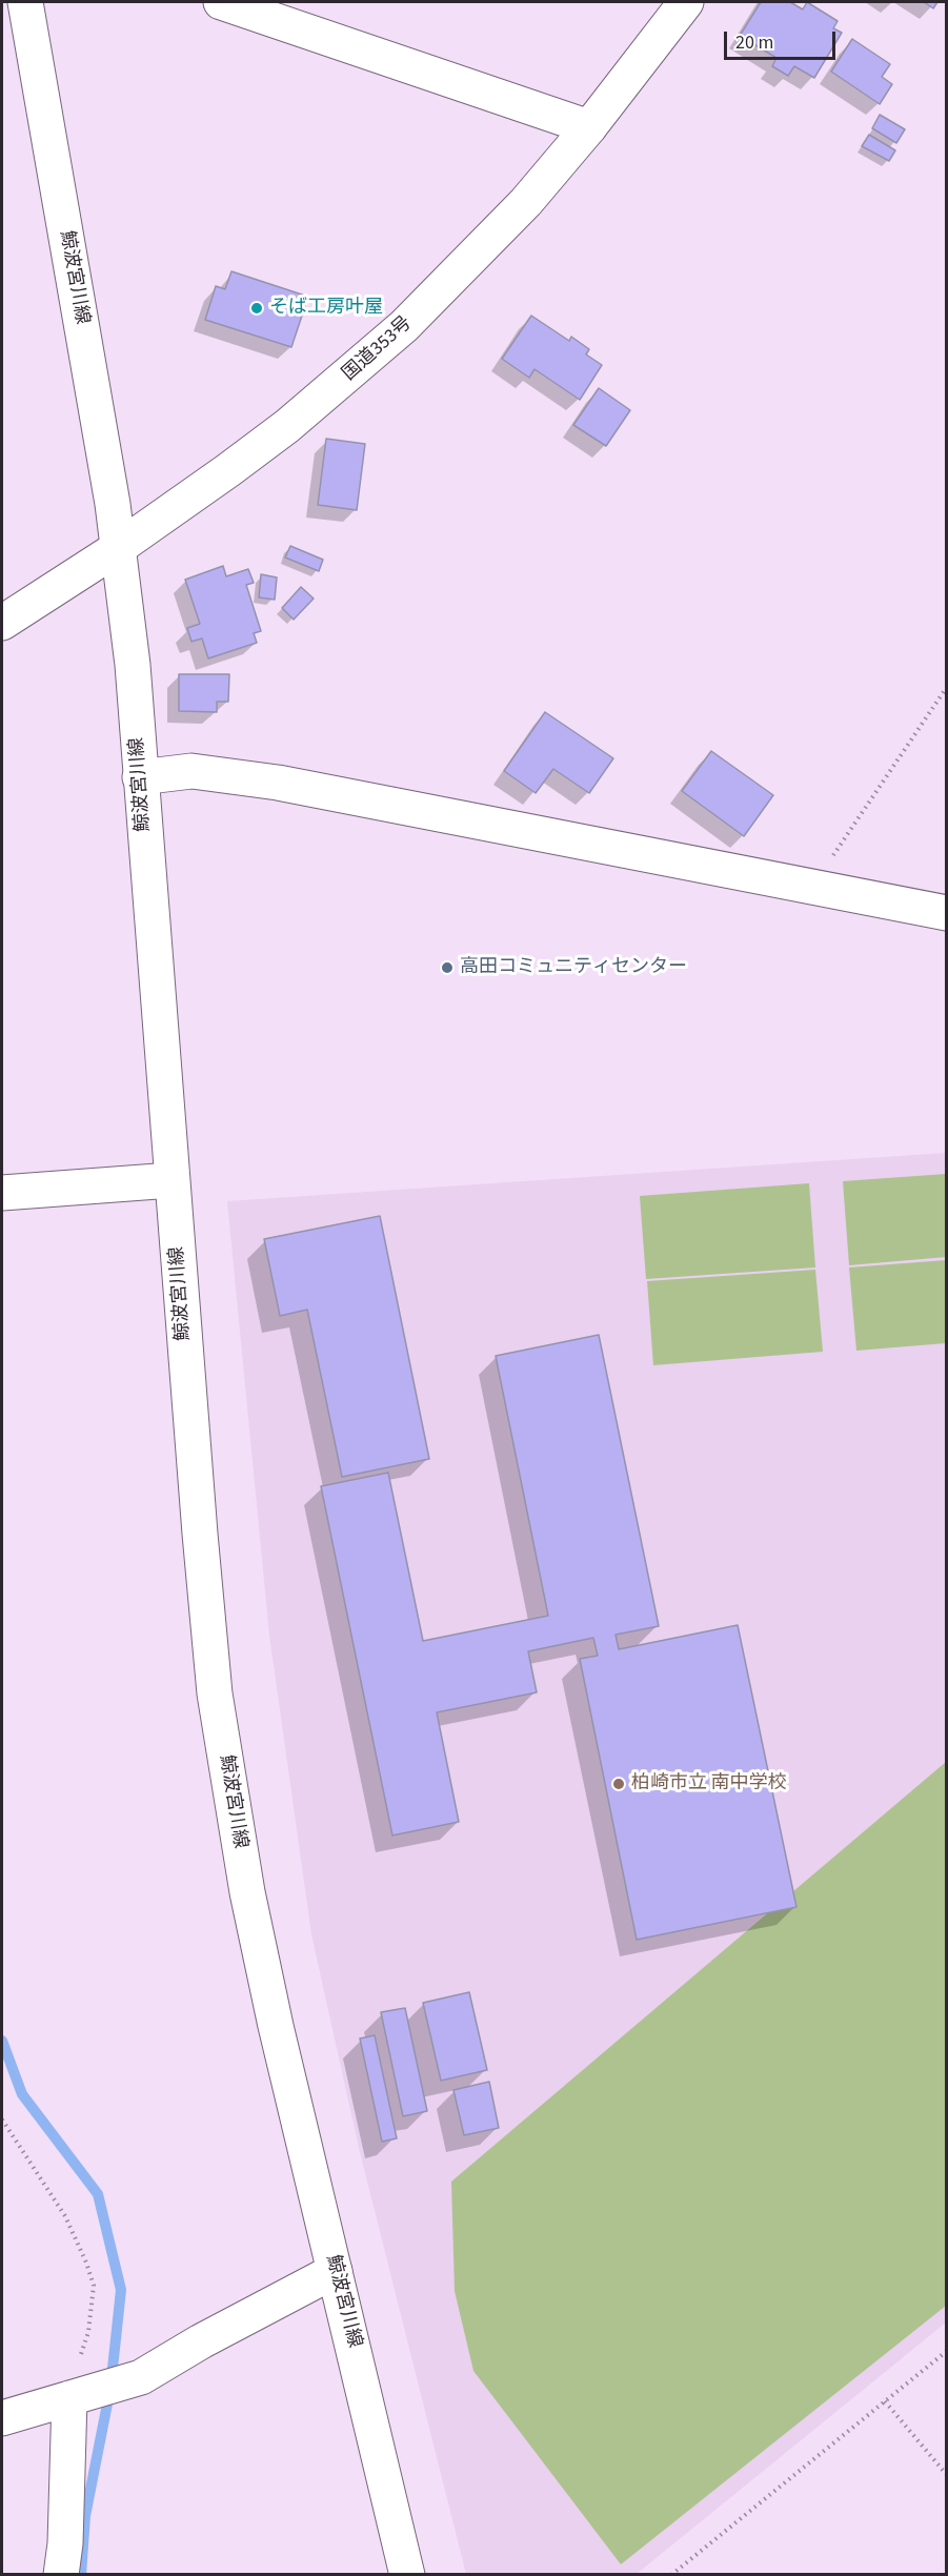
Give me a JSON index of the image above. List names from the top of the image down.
{
  "streets": {
    "main road": ["鯨波宮川線", "国道353号"]
  },
  "crossings": [
    ["鯨波宮川線", "国道353号"]
  ],
  "places": ["そば工房叶屋", "高田コミュニティセンター", "柏崎市立 南中学校"],
  "scale_bar": "20 m"
}
